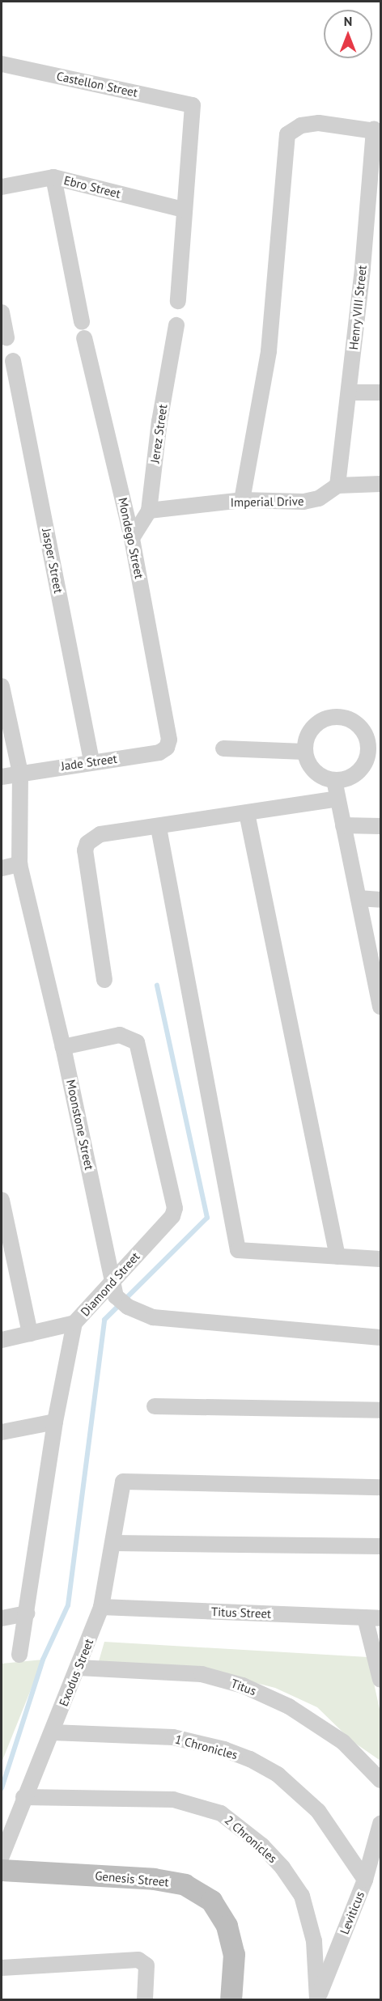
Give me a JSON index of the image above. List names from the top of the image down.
{
  "streets": {
    "street": [
      "Castellon Street",
      "Ebro Street",
      "Henry VIII Street",
      "Jerez Street",
      "Imperial Drive",
      "Mondego Street",
      "Jasper Street",
      "Jade Street",
      "Moonstone Street",
      "Diamond Street",
      "Titus Street",
      "Exodus Street",
      "Titus",
      "1 Chronicles",
      "2 Chronicles",
      "Genesis Street",
      "Leviticus"
    ]
  },
  "crossings": [
    ["Castellon Street", "Ebro Street"],
    ["Henry VIII Street", "Imperial Drive"],
    ["Jerez Street", "Imperial Drive"],
    ["Jerez Street", "Mondego Street"],
    ["Mondego Street", "Jade Street"],
    ["Jasper Street", "Jade Street"],
    ["Jade Street", "Moonstone Street"],
    ["Moonstone Street", "Diamond Street"],
    ["Titus Street", "Exodus Street"],
    ["Exodus Street", "Titus"],
    ["Exodus Street", "1 Chronicles"],
    ["Exodus Street", "2 Chronicles"],
    ["1 Chronicles", "Leviticus"],
    ["2 Chronicles", "Leviticus"]
  ],
  "north": "top"
}
